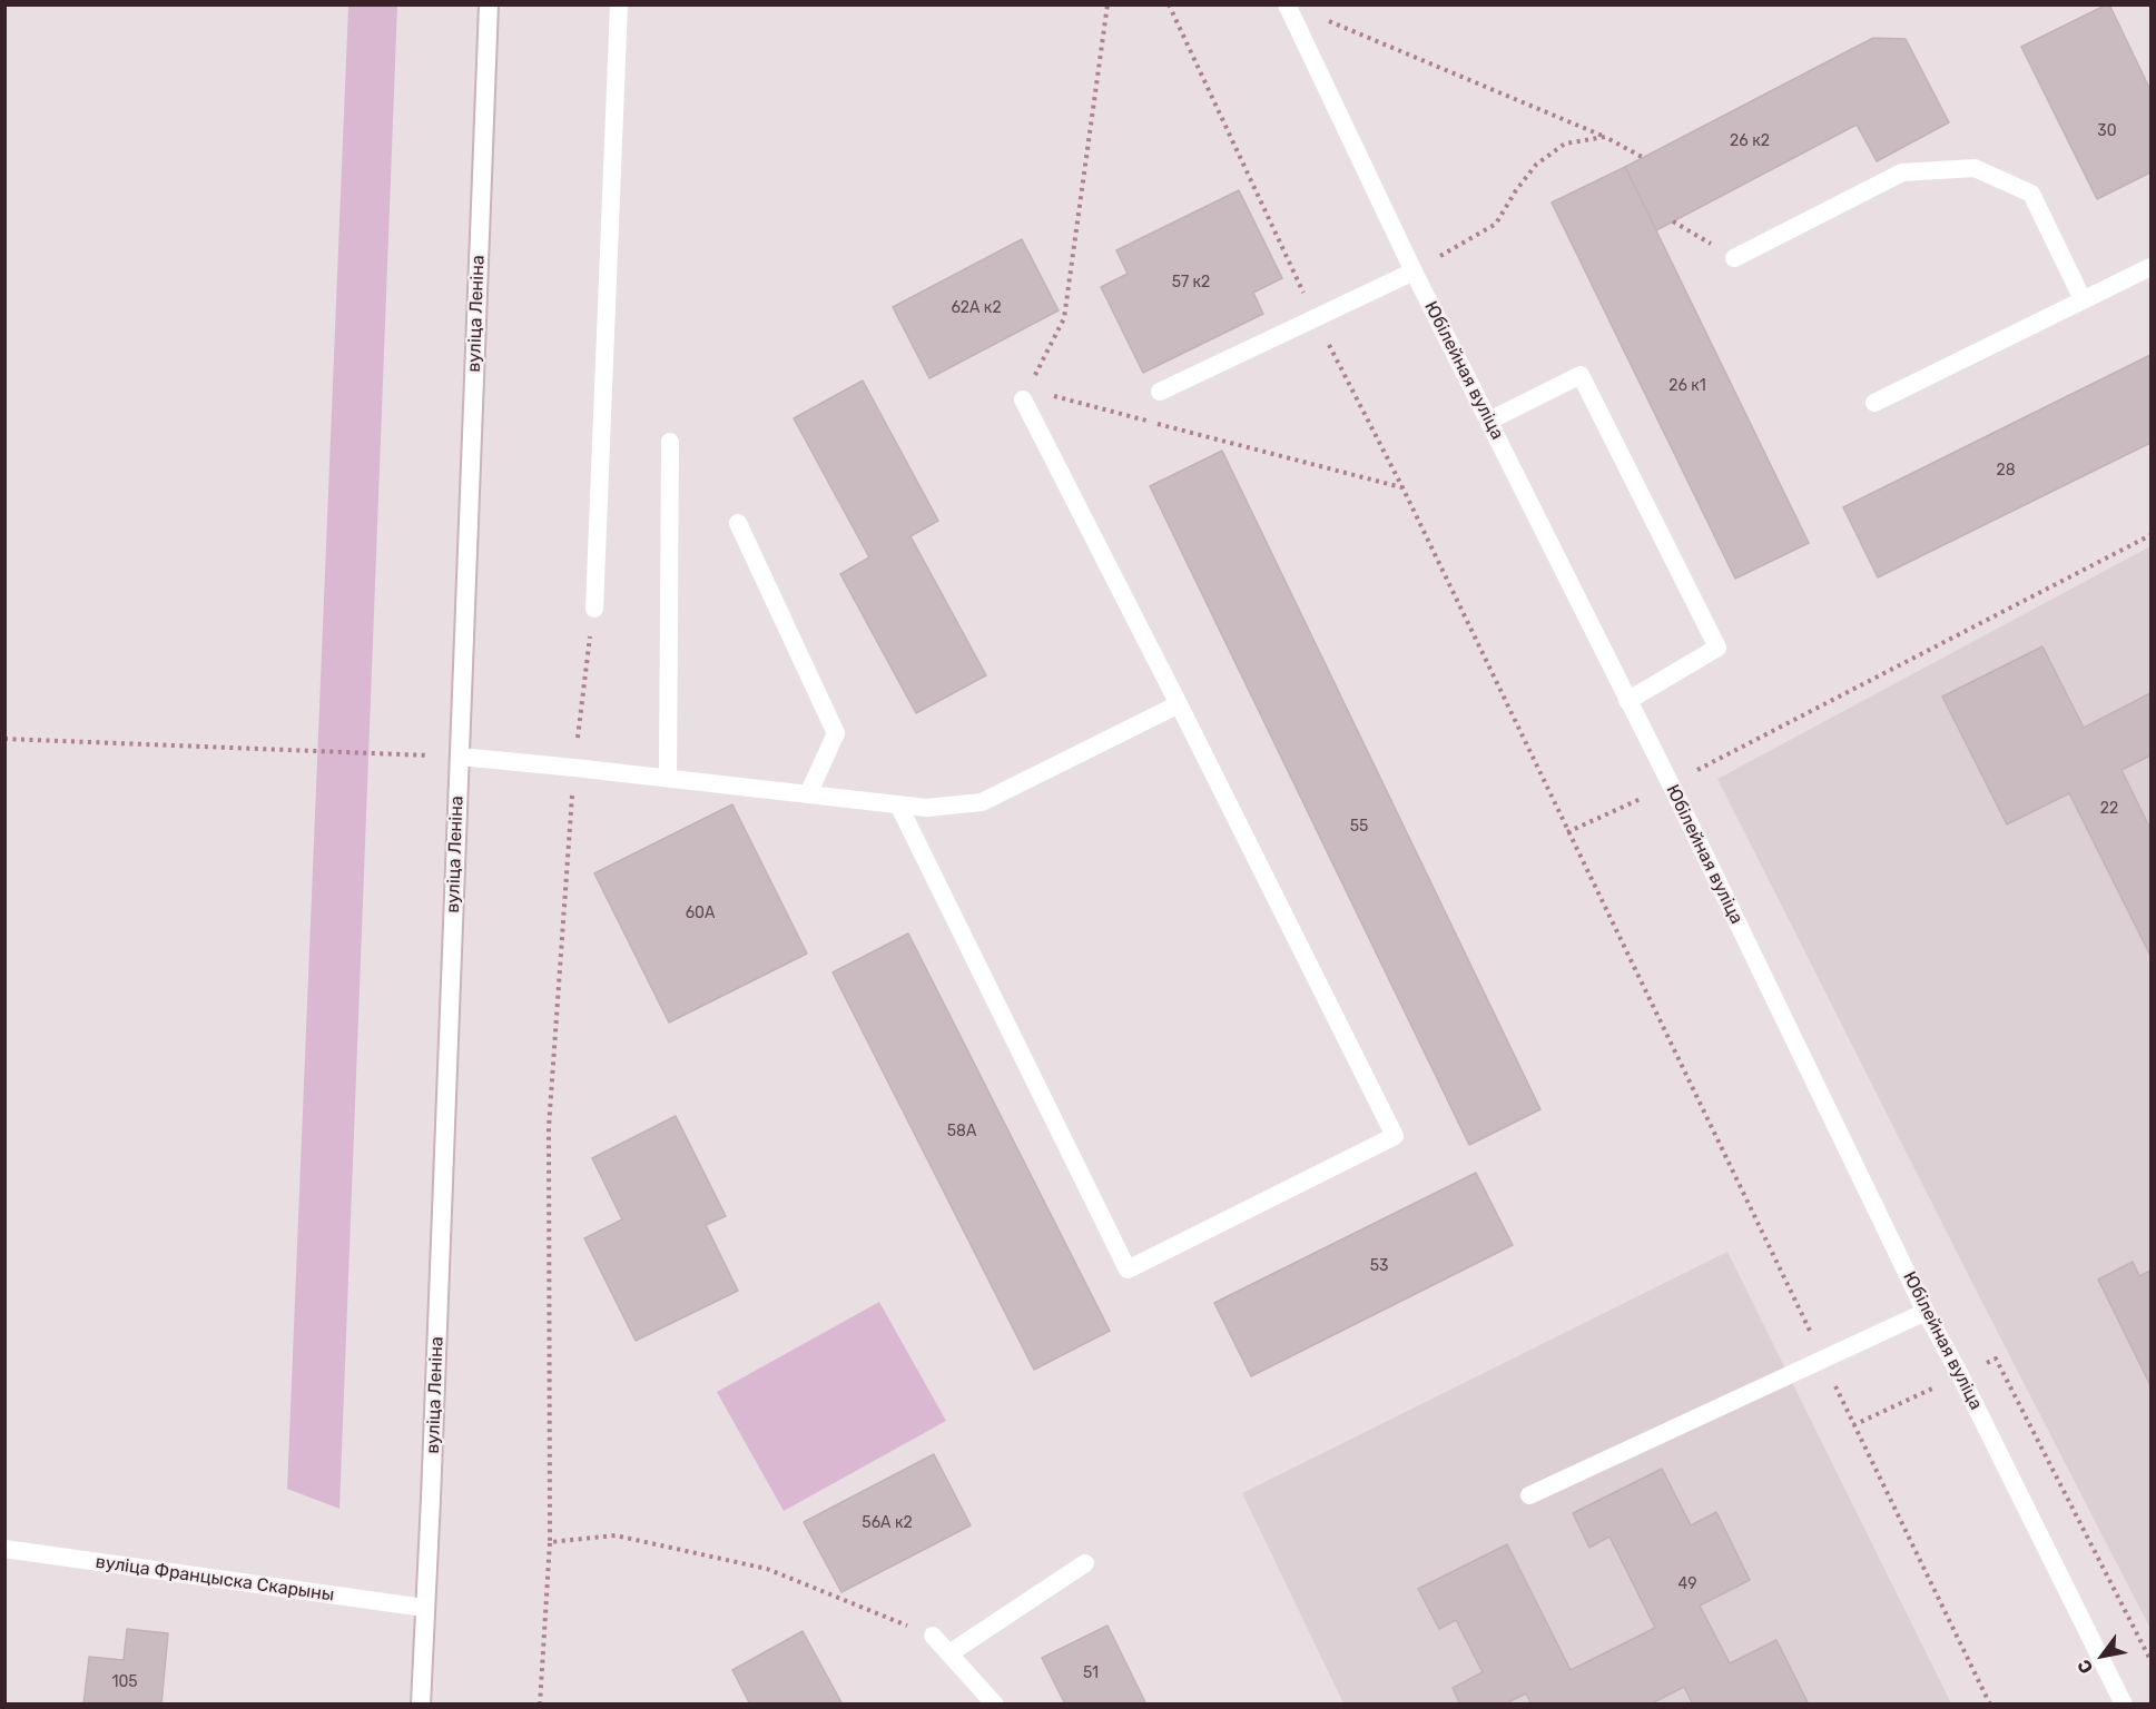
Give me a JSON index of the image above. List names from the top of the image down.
{
  "streets": {
    "street": ["вуліца Леніна", "Юбілейная вуліца", "вуліца Францыска Скарыны"]
  },
  "crossings": [
    ["вуліца Леніна", "вуліца Францыска Скарыны"]
  ],
  "house_numbers": [
    "30",
    "26 к2",
    "57 к2",
    "62А к2",
    "26 к1",
    "28",
    "22",
    "55",
    "60А",
    "58А",
    "53",
    "56А к2",
    "49",
    "51",
    "105"
  ],
  "north": "bottom left"
}
